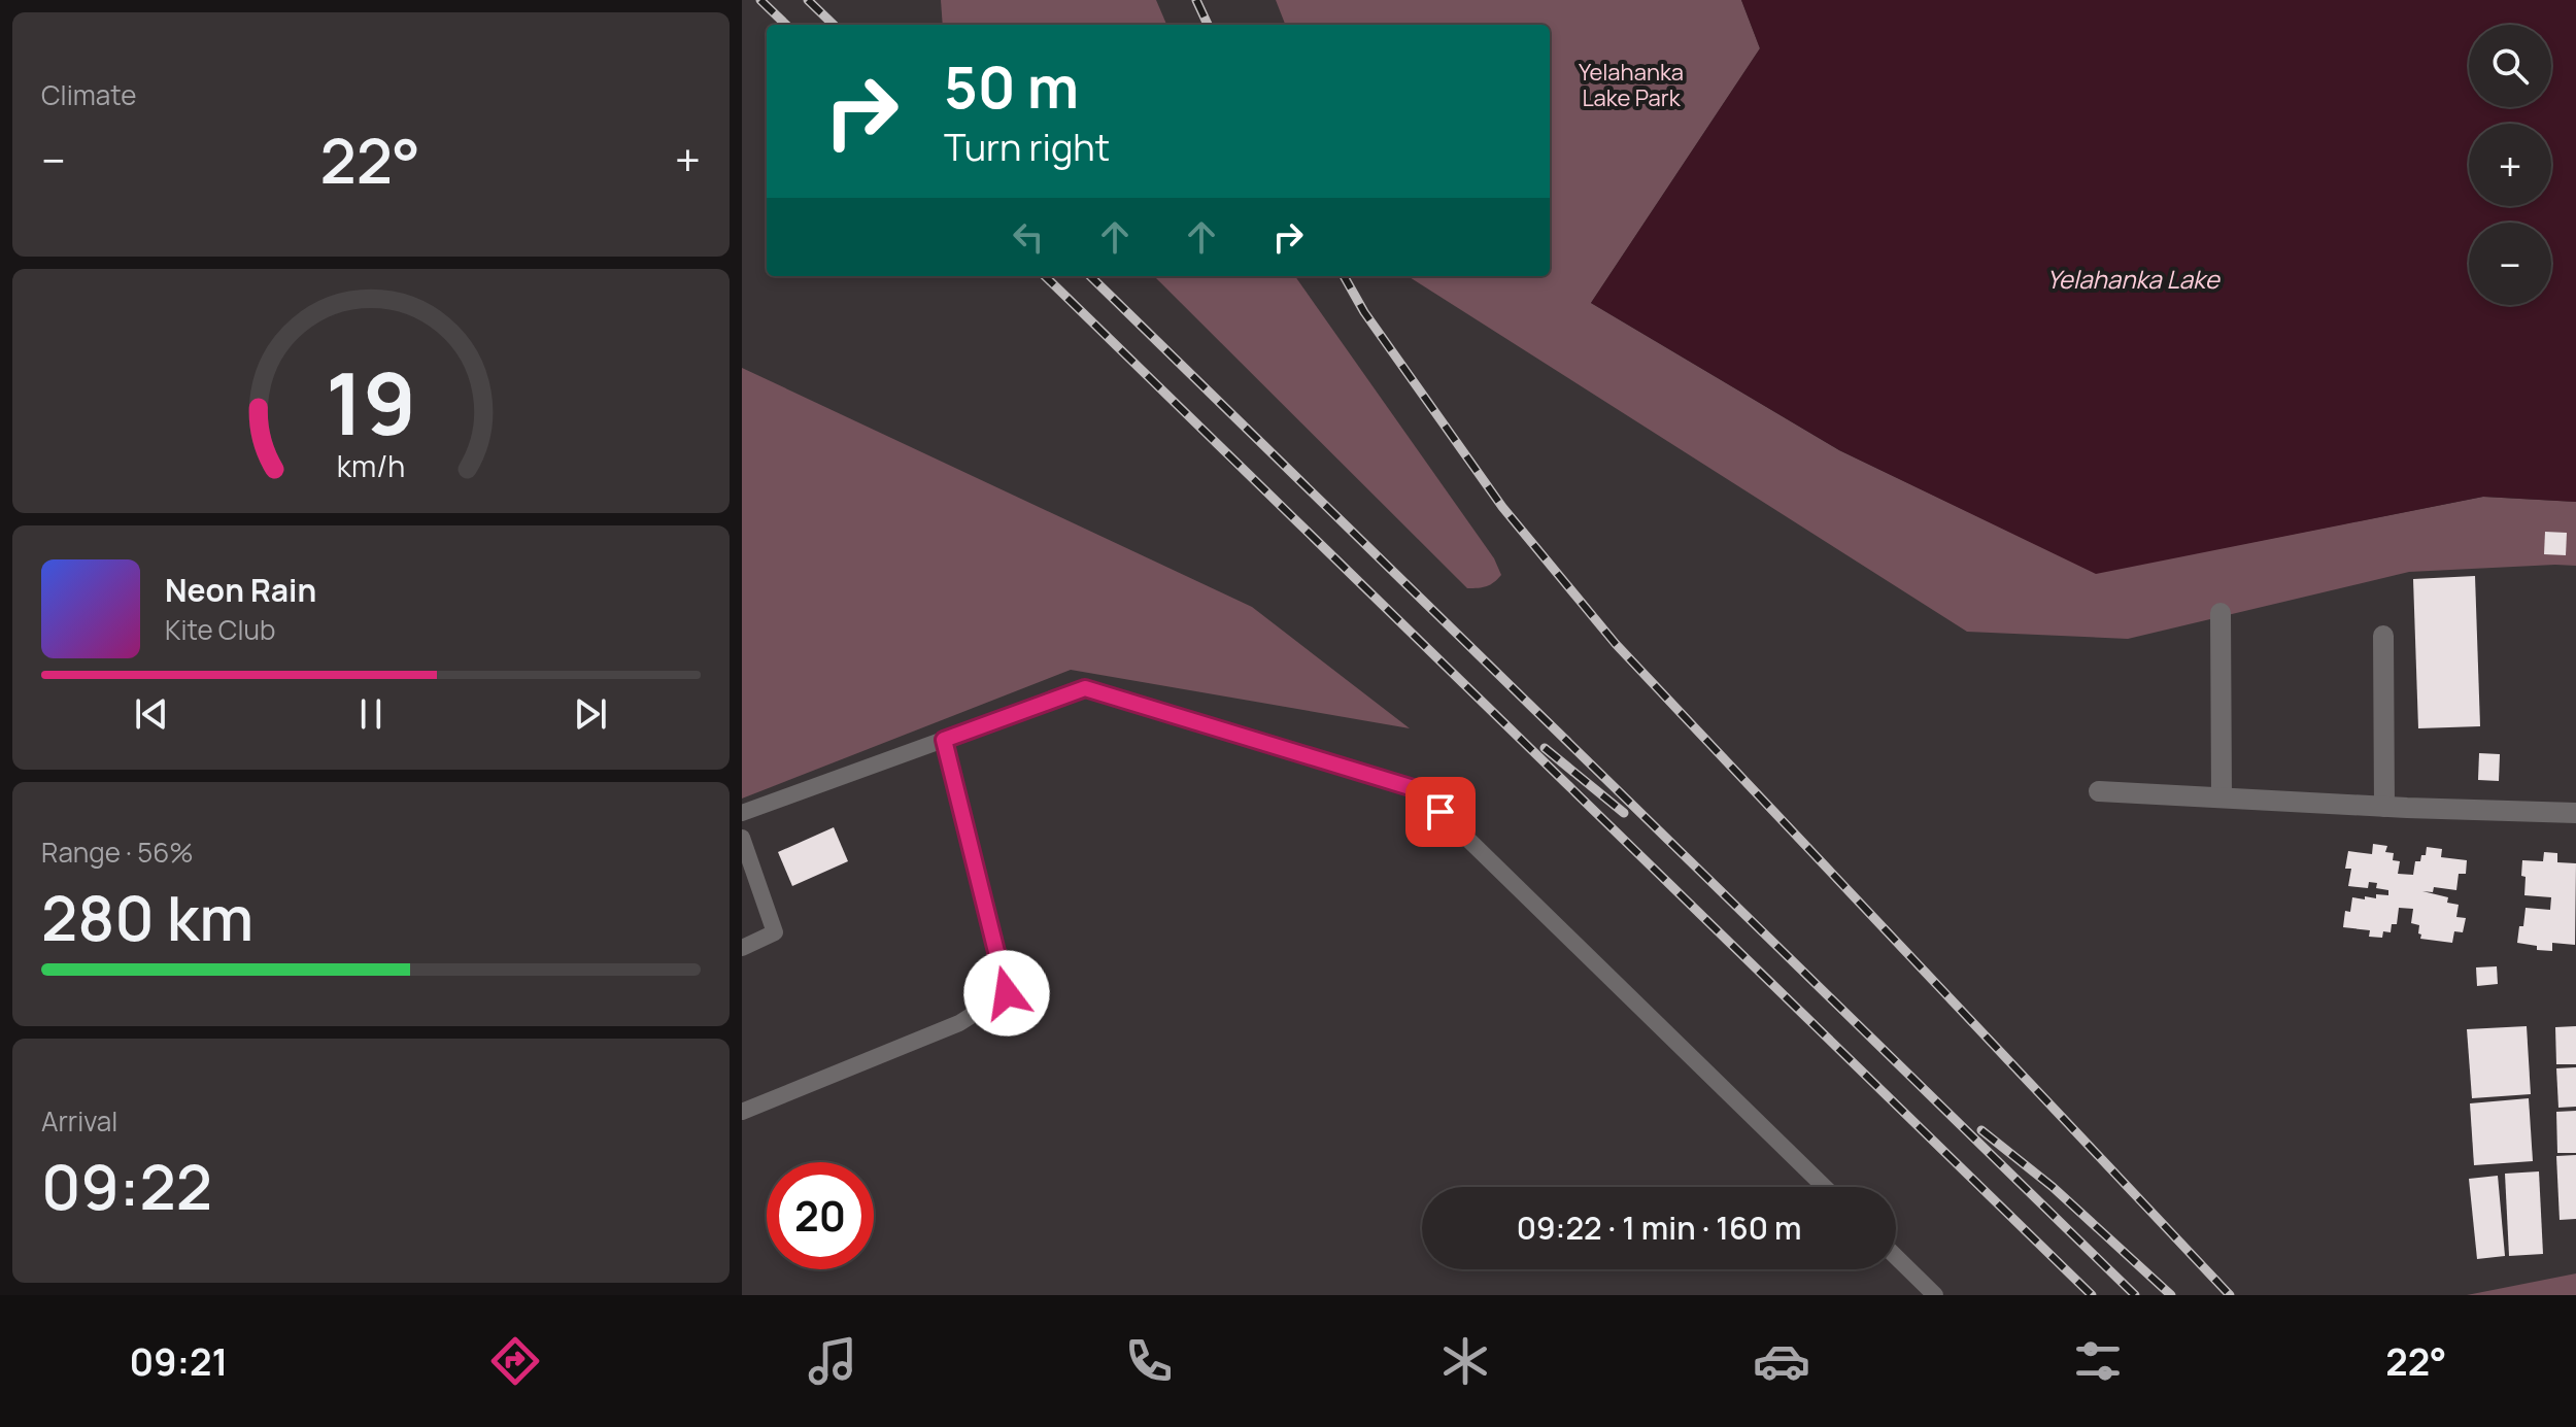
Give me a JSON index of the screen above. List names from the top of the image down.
{
  "water": ["Yelahanka Lake"],
  "parks": ["Yelahanka Lake Park"],
  "page": {
    "tile": [
      "Climate",
      ["Range · 56%", "280 km"],
      ["Arrival", "09:22"]
    ],
    "map_buttons": ["+", "−"],
    "turn": ["50 m", "Turn right"],
    "heat": ["−", "22°", "+"],
    "song": ["Neon Rain", "Kite Club"],
    "limit": "20",
    "trip": "09:22 · 1 min · 160 m",
    "tabs": ["09:21", "22°"],
    "gauge": ["19", "km/h"]
  }
}
